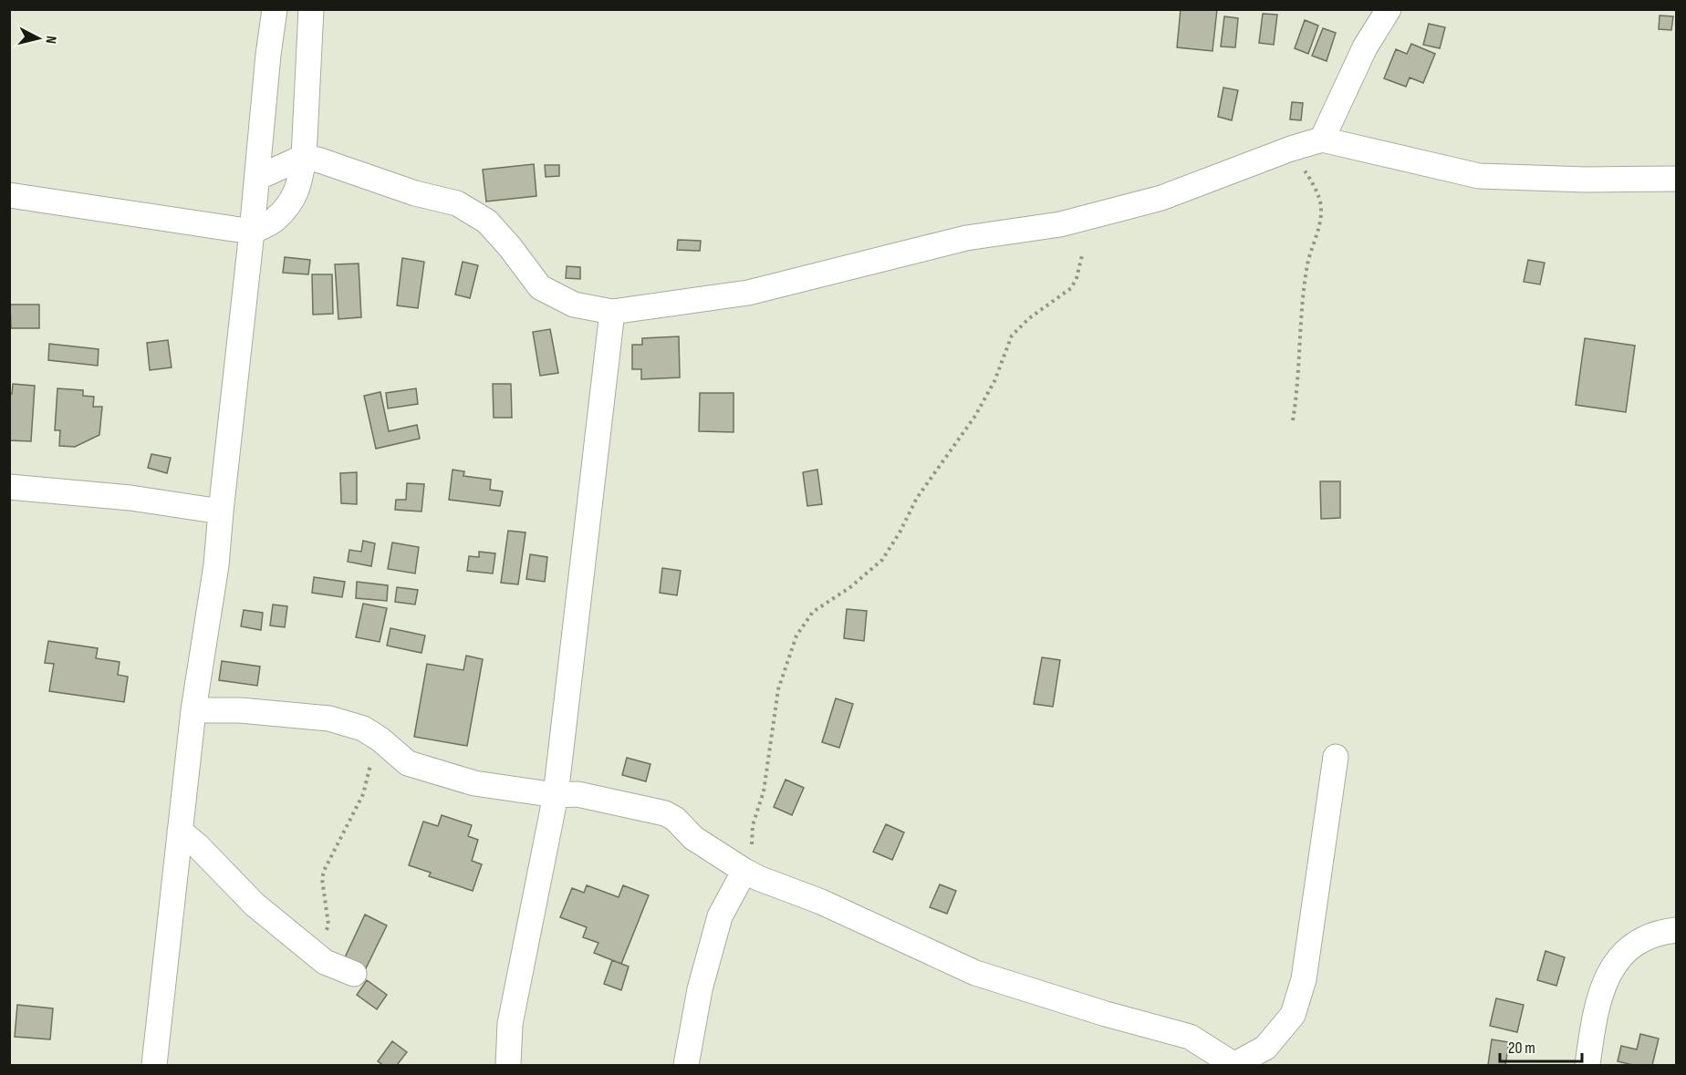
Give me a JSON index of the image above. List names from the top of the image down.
{
  "scale_bar": "20 m",
  "north": "right"
}
